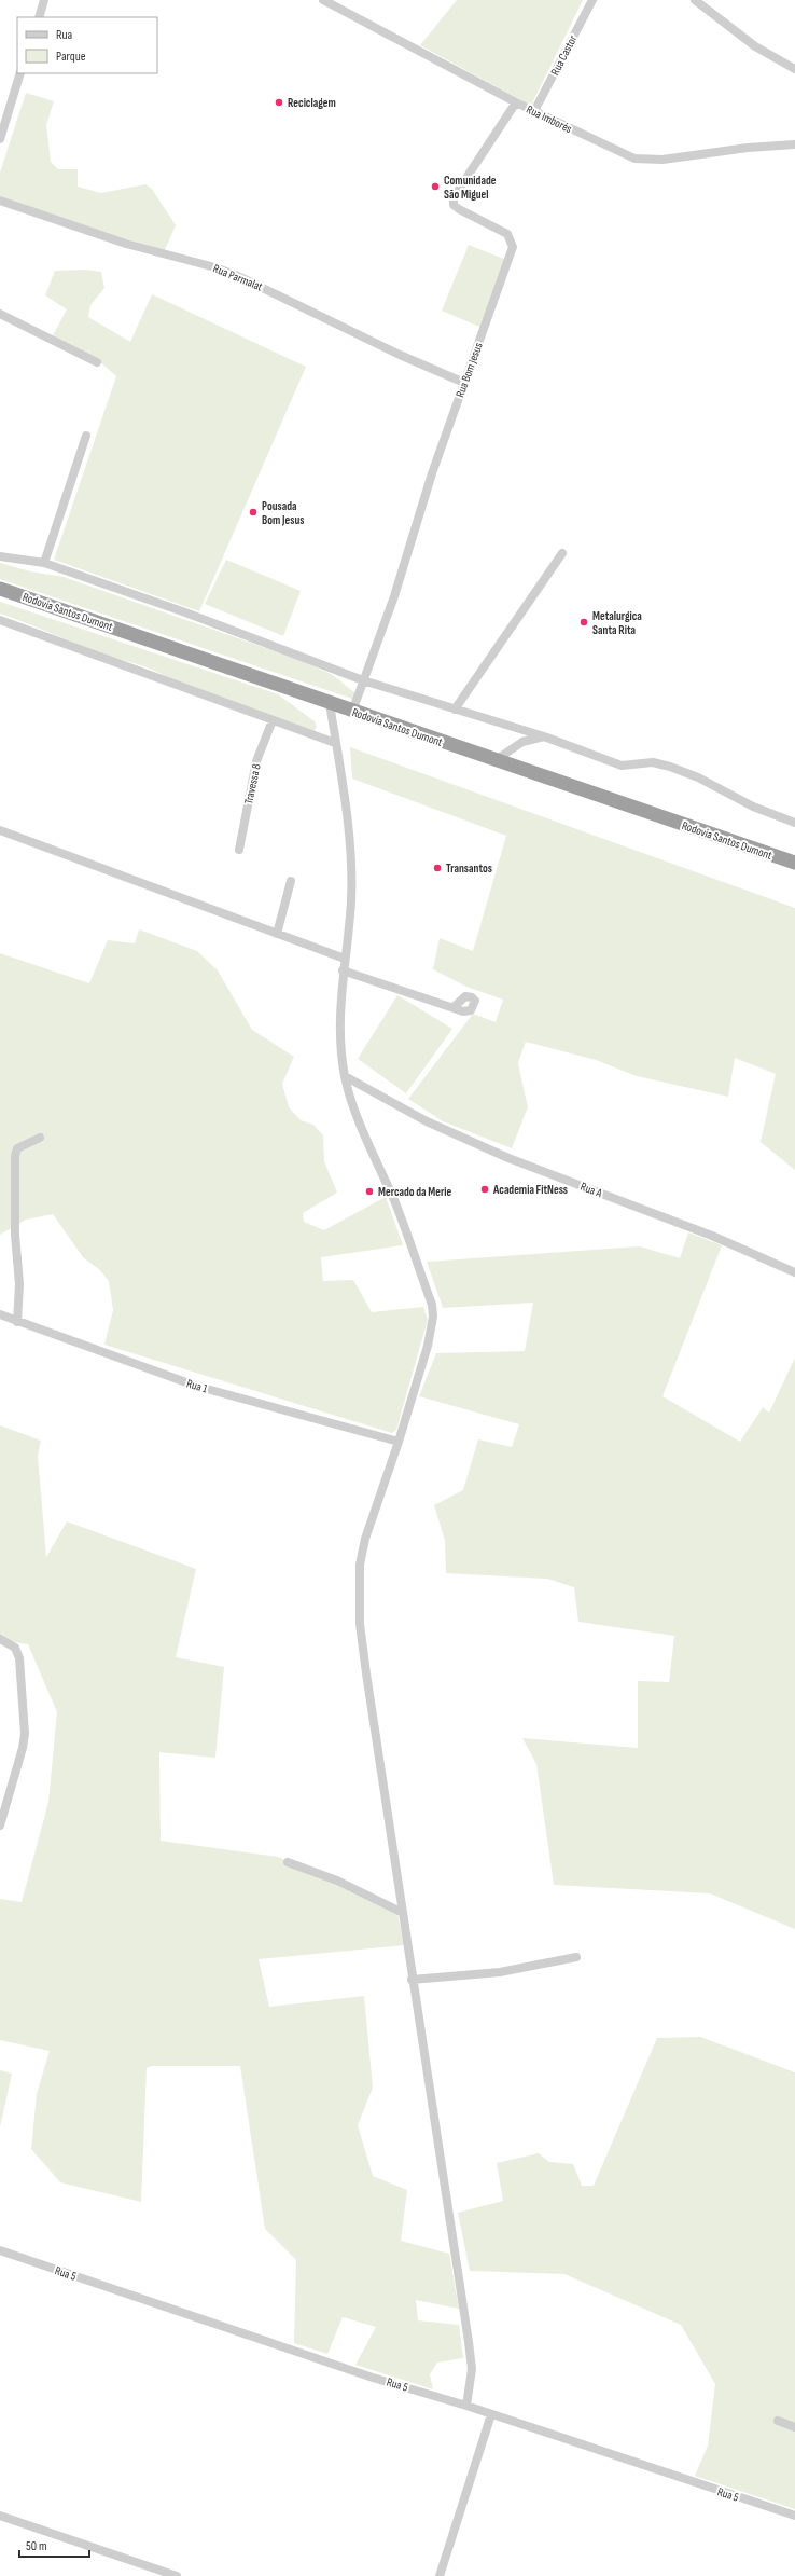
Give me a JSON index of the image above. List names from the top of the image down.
{
  "streets": {
    "highway": ["Rodovia Santos Dumont"],
    "street": [
      "Rua Castor",
      "Rua Imborés",
      "Rua Parmalat",
      "Rua Bom Jesus",
      "Travessa 8",
      "Rua A",
      "Rua 1",
      "Rua 5"
    ]
  },
  "crossings": [
    ["Rua Castor", "Rua Imborés"],
    ["Rua Imborés", "Rua Bom Jesus"],
    ["Rua Parmalat", "Rua Bom Jesus"],
    ["Rua Bom Jesus", "Rodovia Santos Dumont"]
  ],
  "places": [
    "Reciclagem",
    "Comunidade São Miguel",
    "Pousada Bom Jesus",
    "Metalurgica Santa Rita",
    "Transantos",
    "Academia FitNess",
    "Mercado da Merie"
  ],
  "legend": ["Rua", "Parque"],
  "scale_bar": "50 m"
}
